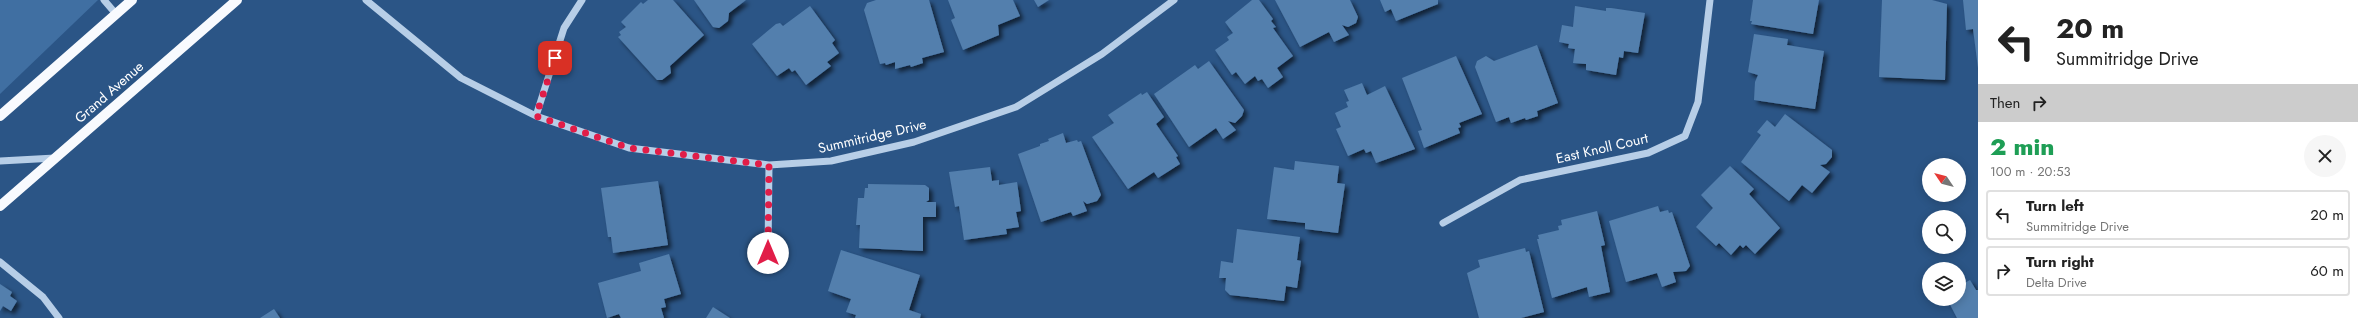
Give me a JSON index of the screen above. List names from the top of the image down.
{
  "streets": {
    "main road": ["Grand Avenue"],
    "street": ["Summitridge Drive", "East Knoll Court"]
  },
  "north": "top left",
  "page": {
    "turn": ["20 m", "Summitridge Drive"],
    "then": "Then",
    "heading": ["2 min", "100 m · 20:53"],
    "list": [
      {
        "name": "Turn left",
        "note": "Summitridge Drive",
        "value": "20 m"
      },
      {
        "name": "Turn right",
        "note": "Delta Drive",
        "value": "60 m"
      }
    ]
  }
}
